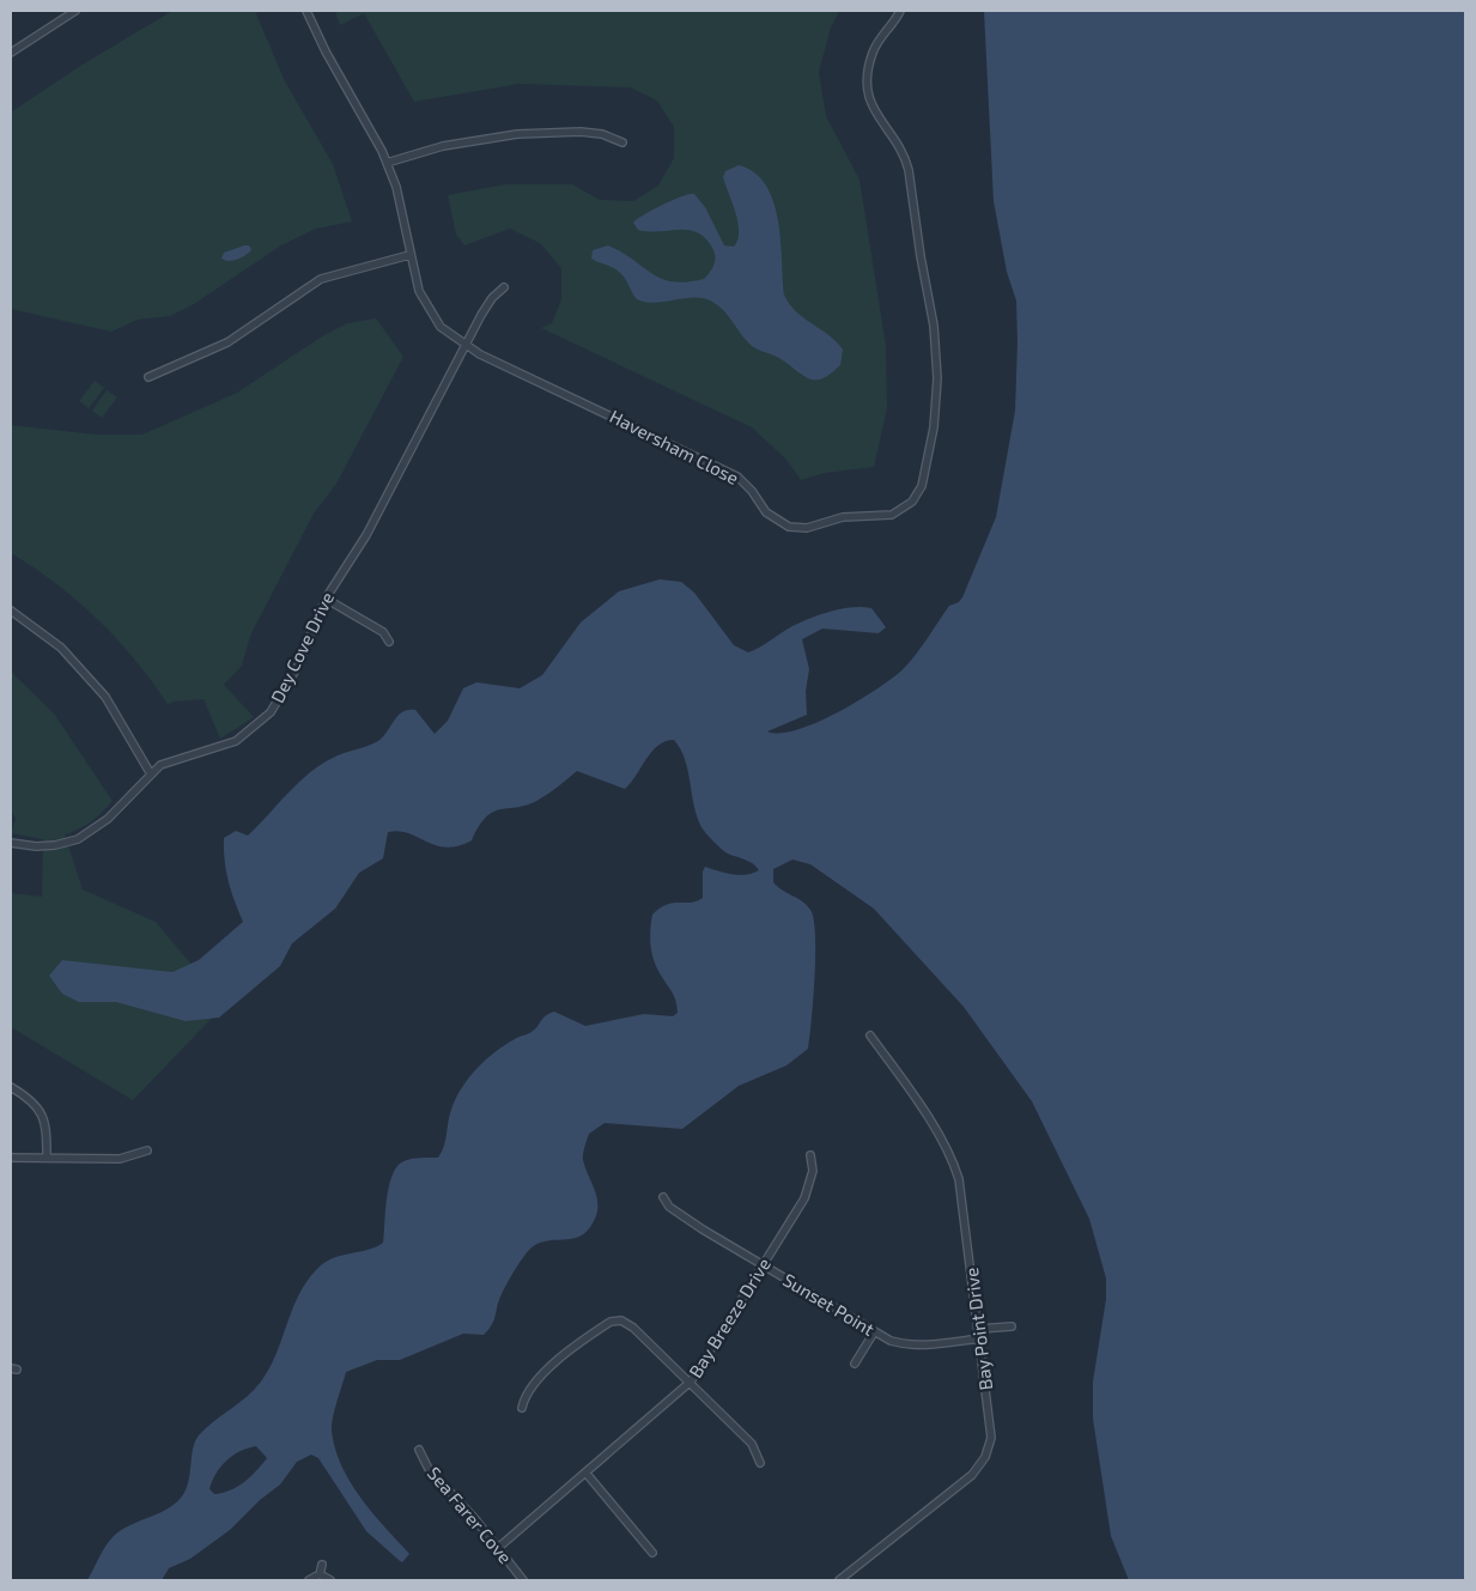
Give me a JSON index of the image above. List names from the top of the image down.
{
  "streets": {
    "street": [
      "Haversham Close",
      "Dey Cove Drive",
      "Sunset Point",
      "Bay Breeze Drive",
      "Bay Point Drive",
      "Sea Farer Cove"
    ]
  },
  "crossings": [
    ["Haversham Close", "Dey Cove Drive"],
    ["Sunset Point", "Bay Breeze Drive"],
    ["Sunset Point", "Bay Point Drive"],
    ["Bay Breeze Drive", "Sea Farer Cove"]
  ]
}
